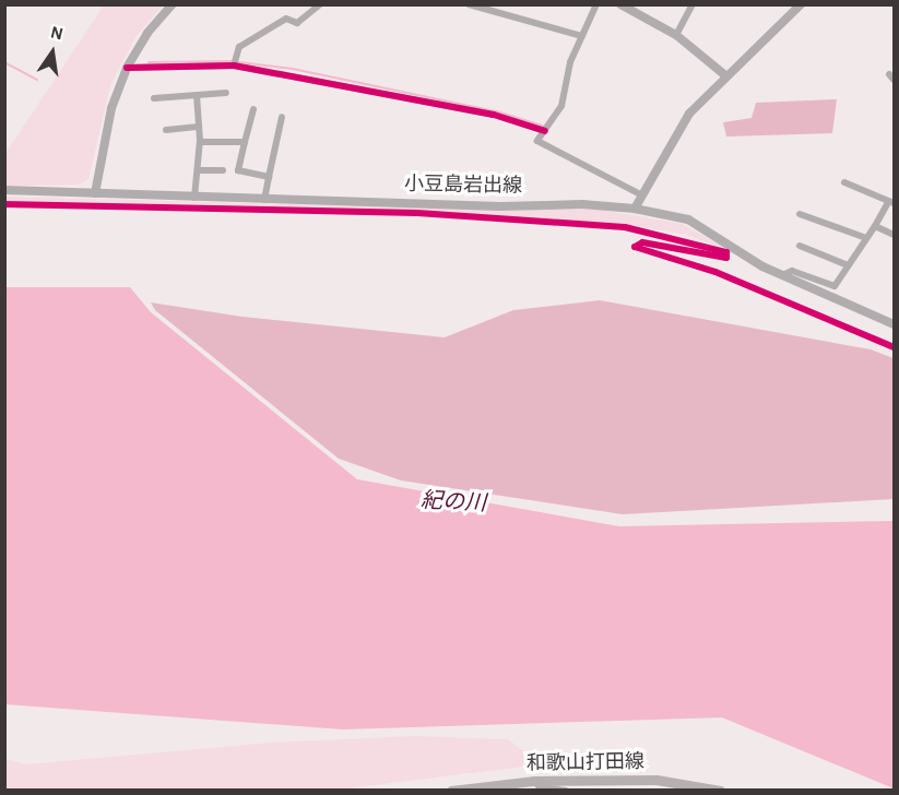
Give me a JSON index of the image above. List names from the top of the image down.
{
  "streets": {
    "main road": ["小豆島岩出線", "和歌山打田線"]
  },
  "water": ["紀の川"],
  "north": "top"
}
